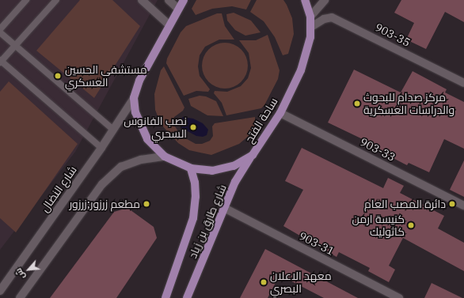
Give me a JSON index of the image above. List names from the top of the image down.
{
  "streets": {
    "main road": ["ساحة الفتح", "شارع طارق بن زياد"],
    "street": [
      "903-35",
      "903-33",
      "شارع النضال",
      "903-31"
    ]
  },
  "crossings": [
    ["903-35", "ساحة الفتح"],
    ["ساحة الفتح", "903-33"],
    ["ساحة الفتح", "شارع النضال"],
    ["ساحة الفتح", "شارع طارق بن زياد"],
    ["شارع طارق بن زياد", "903-31"]
  ],
  "places": [
    "مستشفى الحسين العسكري",
    "مركز صدام للبحوث والدراسات العسكرية",
    "نصب الفانوس السحري",
    "مطعم زرزور;زرزور",
    "دائرة المصب العام",
    "كنيسة ارمن كاثوليك",
    "معهد الاعلان البصري"
  ],
  "north": "bottom left"
}
